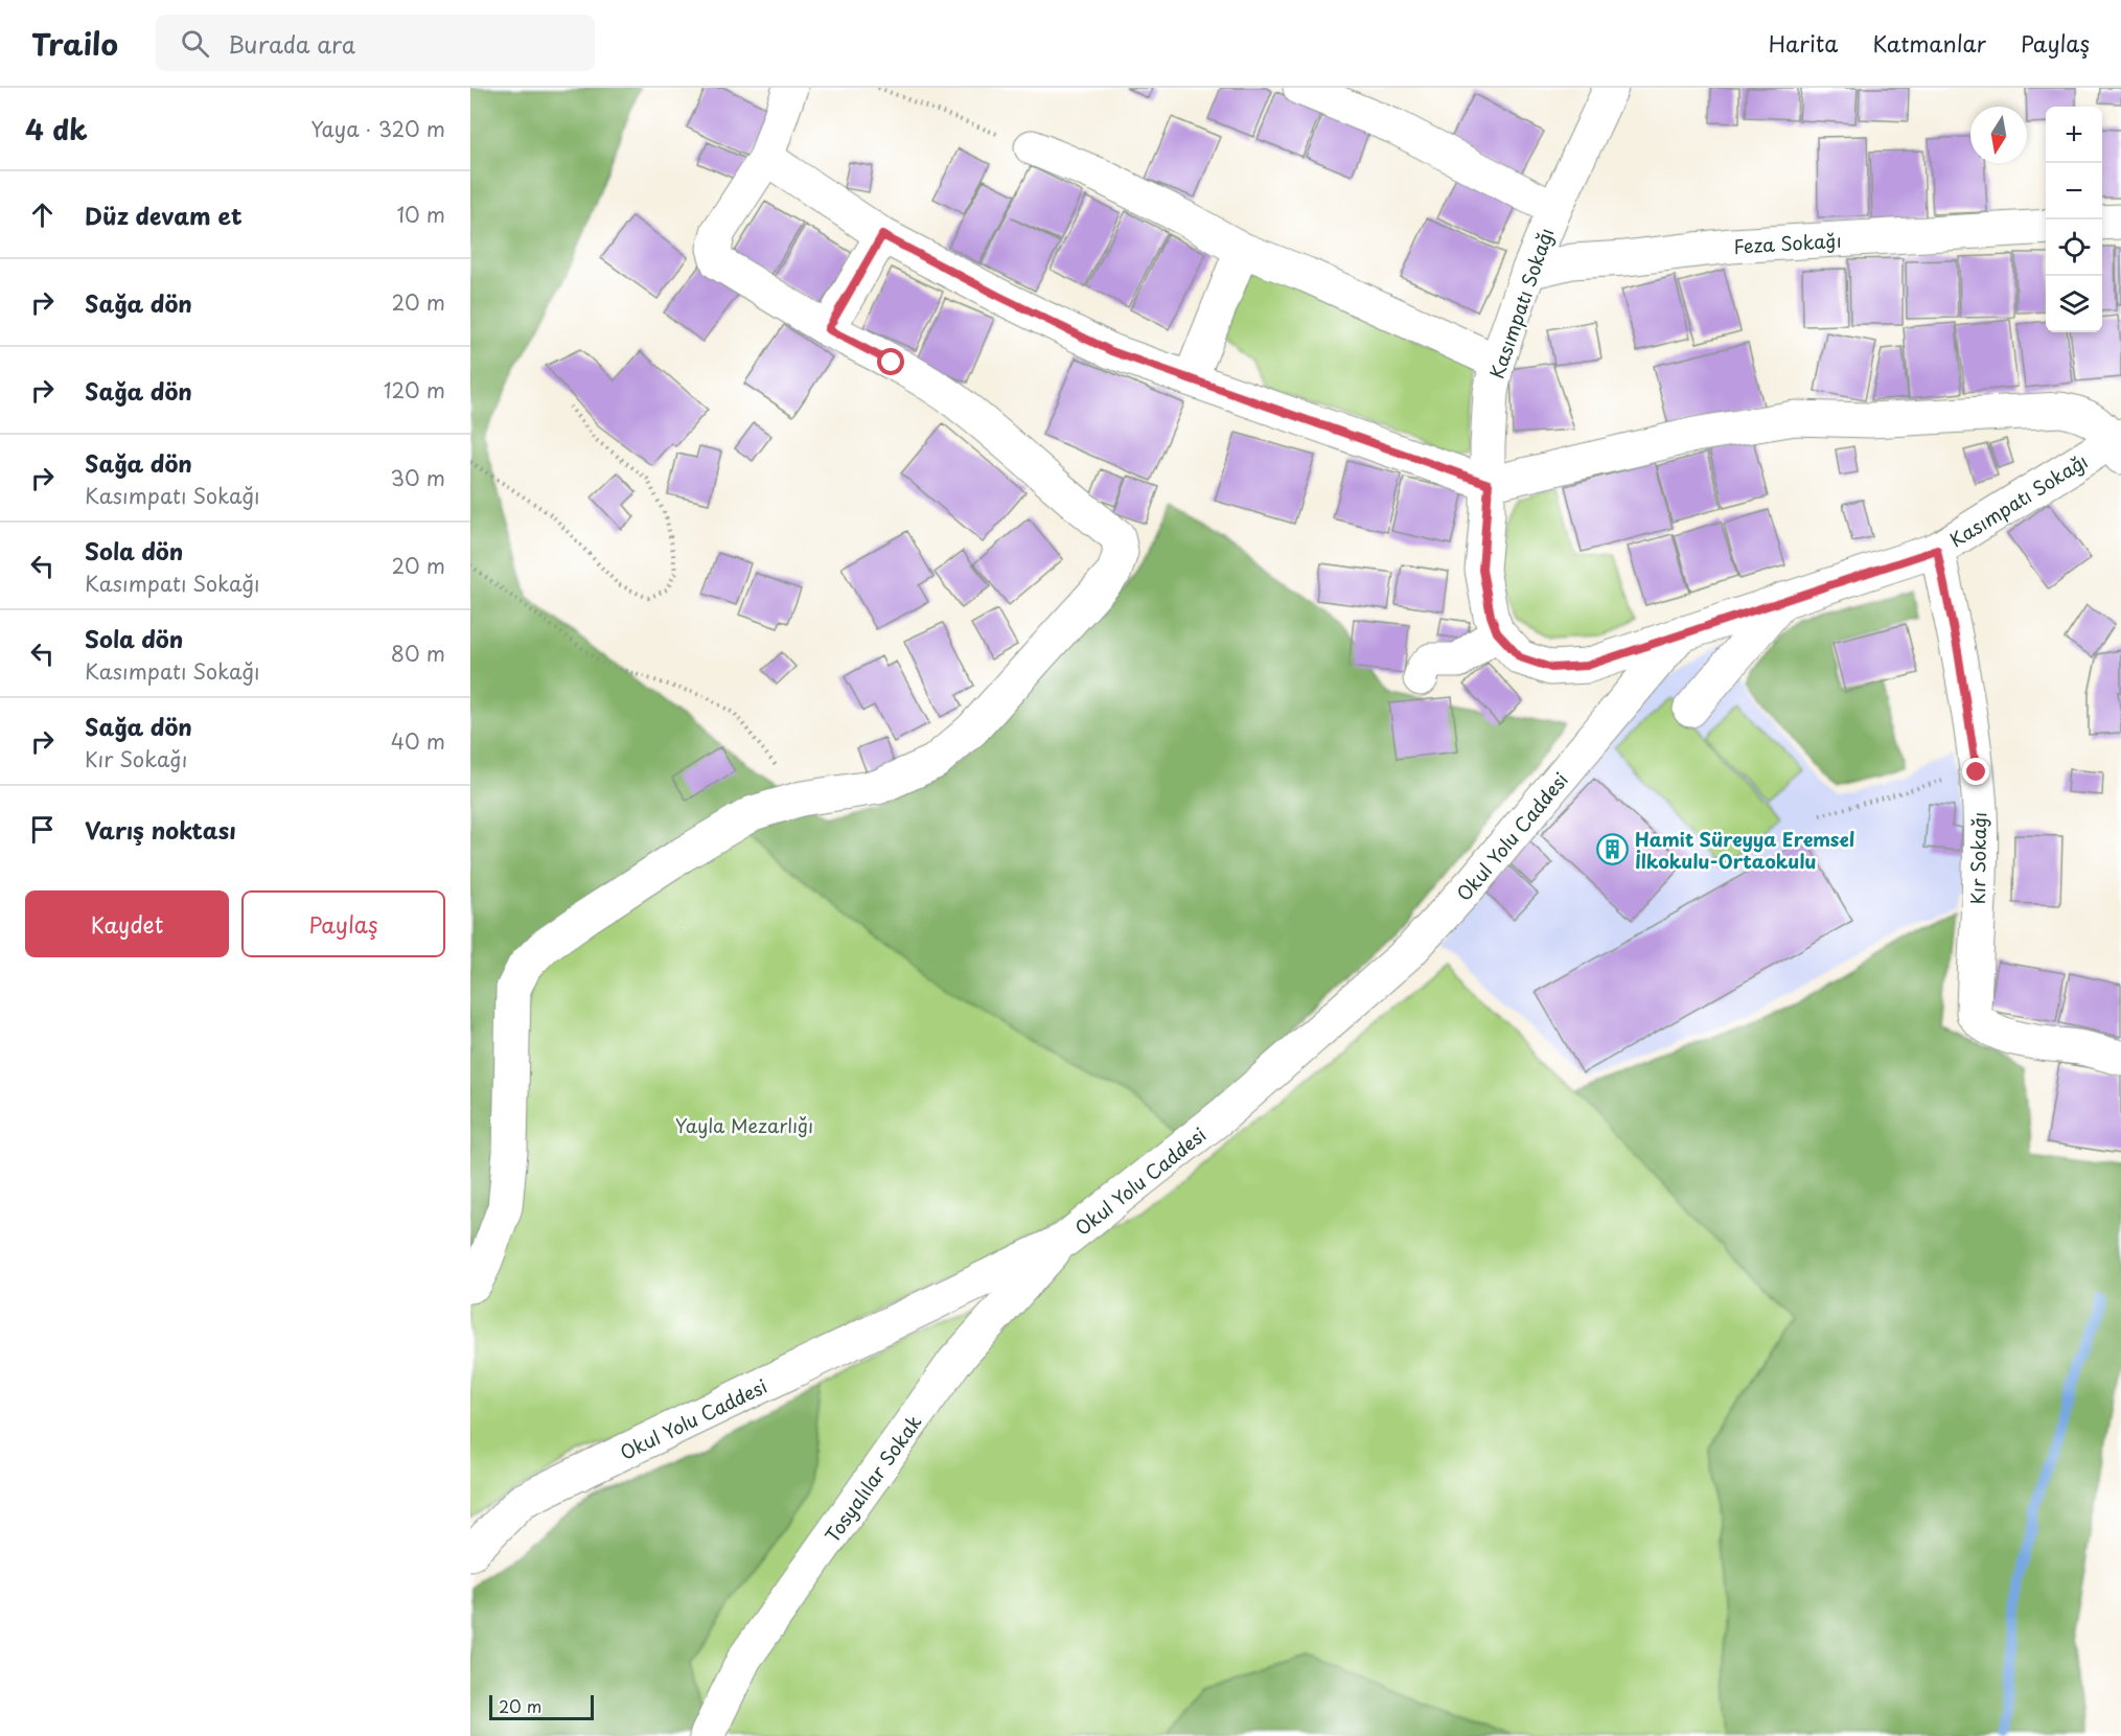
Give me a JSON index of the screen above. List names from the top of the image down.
{
  "streets": {
    "street": [
      "Feza Sokağı",
      "Kasımpatı Sokağı",
      "Okul Yolu Caddesi",
      "Kır Sokağı",
      "Tosyalılar Sokak"
    ]
  },
  "crossings": [
    ["Feza Sokağı", "Kasımpatı Sokağı"],
    ["Kasımpatı Sokağı", "Okul Yolu Caddesi"],
    ["Kasımpatı Sokağı", "Kır Sokağı"],
    ["Okul Yolu Caddesi", "Tosyalılar Sokak"]
  ],
  "parks": ["Yayla Mezarlığı"],
  "places": {
    "building": ["Hamit Süreyya Eremsel İlkokulu-Ortaokulu"]
  },
  "scale_bar": "20 m",
  "north": "bottom",
  "page": {
    "header": "Trailo",
    "search": "Burada ara",
    "nav": ["Harita", "Katmanlar", "Paylaş"],
    "heading": ["4 dk", "Yaya · 320 m"],
    "map_buttons": ["+", "−"],
    "list": [
      ["Düz devam et", "10 m"],
      ["Sağa dön", "20 m"],
      ["Sağa dön", "120 m"],
      ["Sağa dön", "Kasımpatı Sokağı", "30 m"],
      ["Sola dön", "Kasımpatı Sokağı", "20 m"],
      ["Sola dön", "Kasımpatı Sokağı", "80 m"],
      ["Sağa dön", "Kır Sokağı", "40 m"],
      "Varış noktası"
    ],
    "buttons": ["Kaydet", "Paylaş"],
    "scale": "20 m"
  }
}
